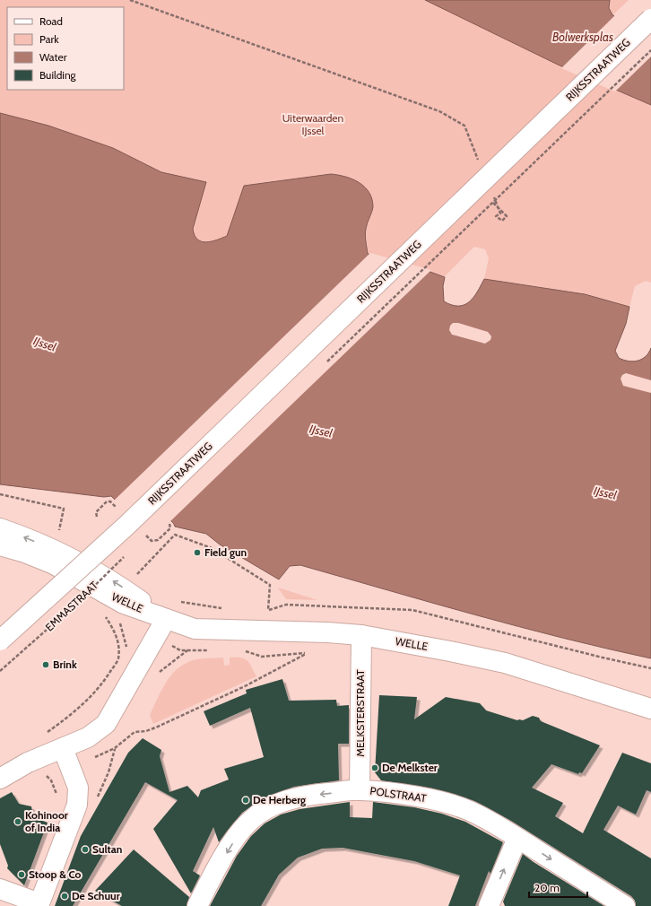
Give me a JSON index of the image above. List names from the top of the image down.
{
  "streets": {
    "street": [
      "RIJKSSTRAATWEG",
      "WELLE",
      "EMMASTRAAT",
      "MELKSTERSTRAAT",
      "POLSTRAAT"
    ]
  },
  "crossings": [
    ["RIJKSSTRAATWEG", "EMMASTRAAT"],
    ["WELLE", "MELKSTERSTRAAT"],
    ["MELKSTERSTRAAT", "POLSTRAAT"]
  ],
  "water": ["Bolwerksplas", "IJssel"],
  "parks": ["Uiterwaarden IJssel"],
  "places": [
    "Field gun",
    "Brink",
    "De Melkster",
    "De Herberg",
    "Kohinoor of India",
    "Sultan",
    "Stoop & Co",
    "De Schuur"
  ],
  "legend": [
    "Road",
    "Park",
    "Water",
    "Building"
  ],
  "scale_bar": "20 m"
}
